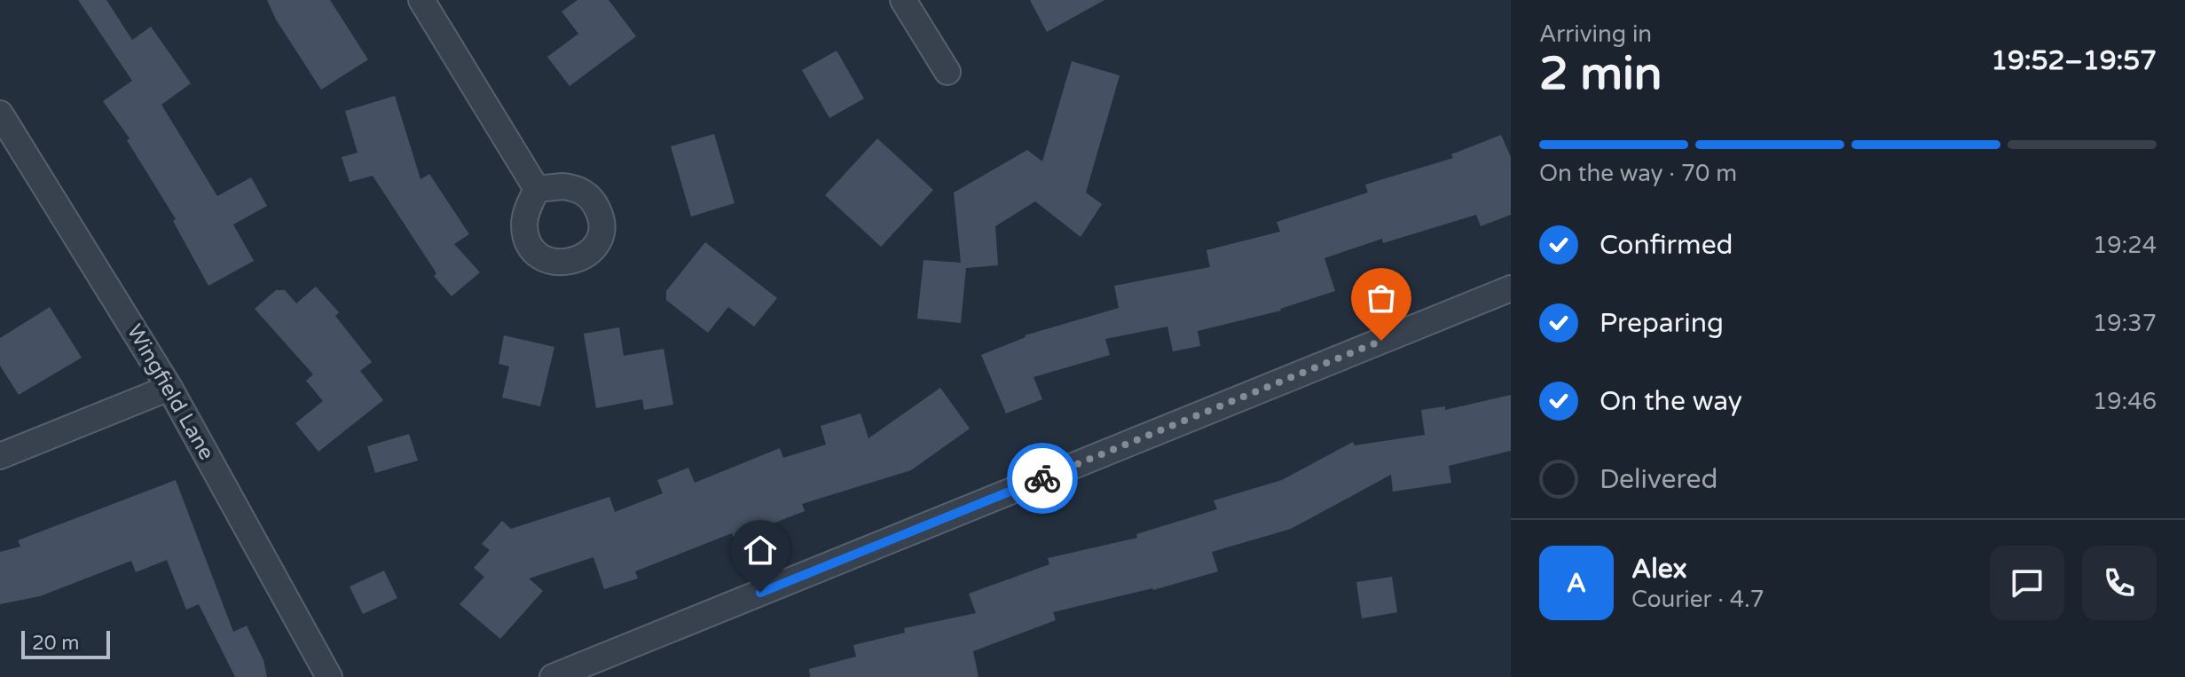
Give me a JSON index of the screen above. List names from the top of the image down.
{
  "streets": {
    "street": ["Wingfield Lane"]
  },
  "scale_bar": "20 m",
  "page": {
    "heading": ["2 min", "Arriving in", "19:52–19:57"],
    "panel": ["Alex", "Courier · 4.7"],
    "bar": "On the way · 70 m",
    "list": [
      ["Confirmed", "19:24"],
      ["Preparing", "19:37"],
      ["On the way", "19:46"],
      "Delivered"
    ],
    "round": "A",
    "scale": "20 m"
  }
}
